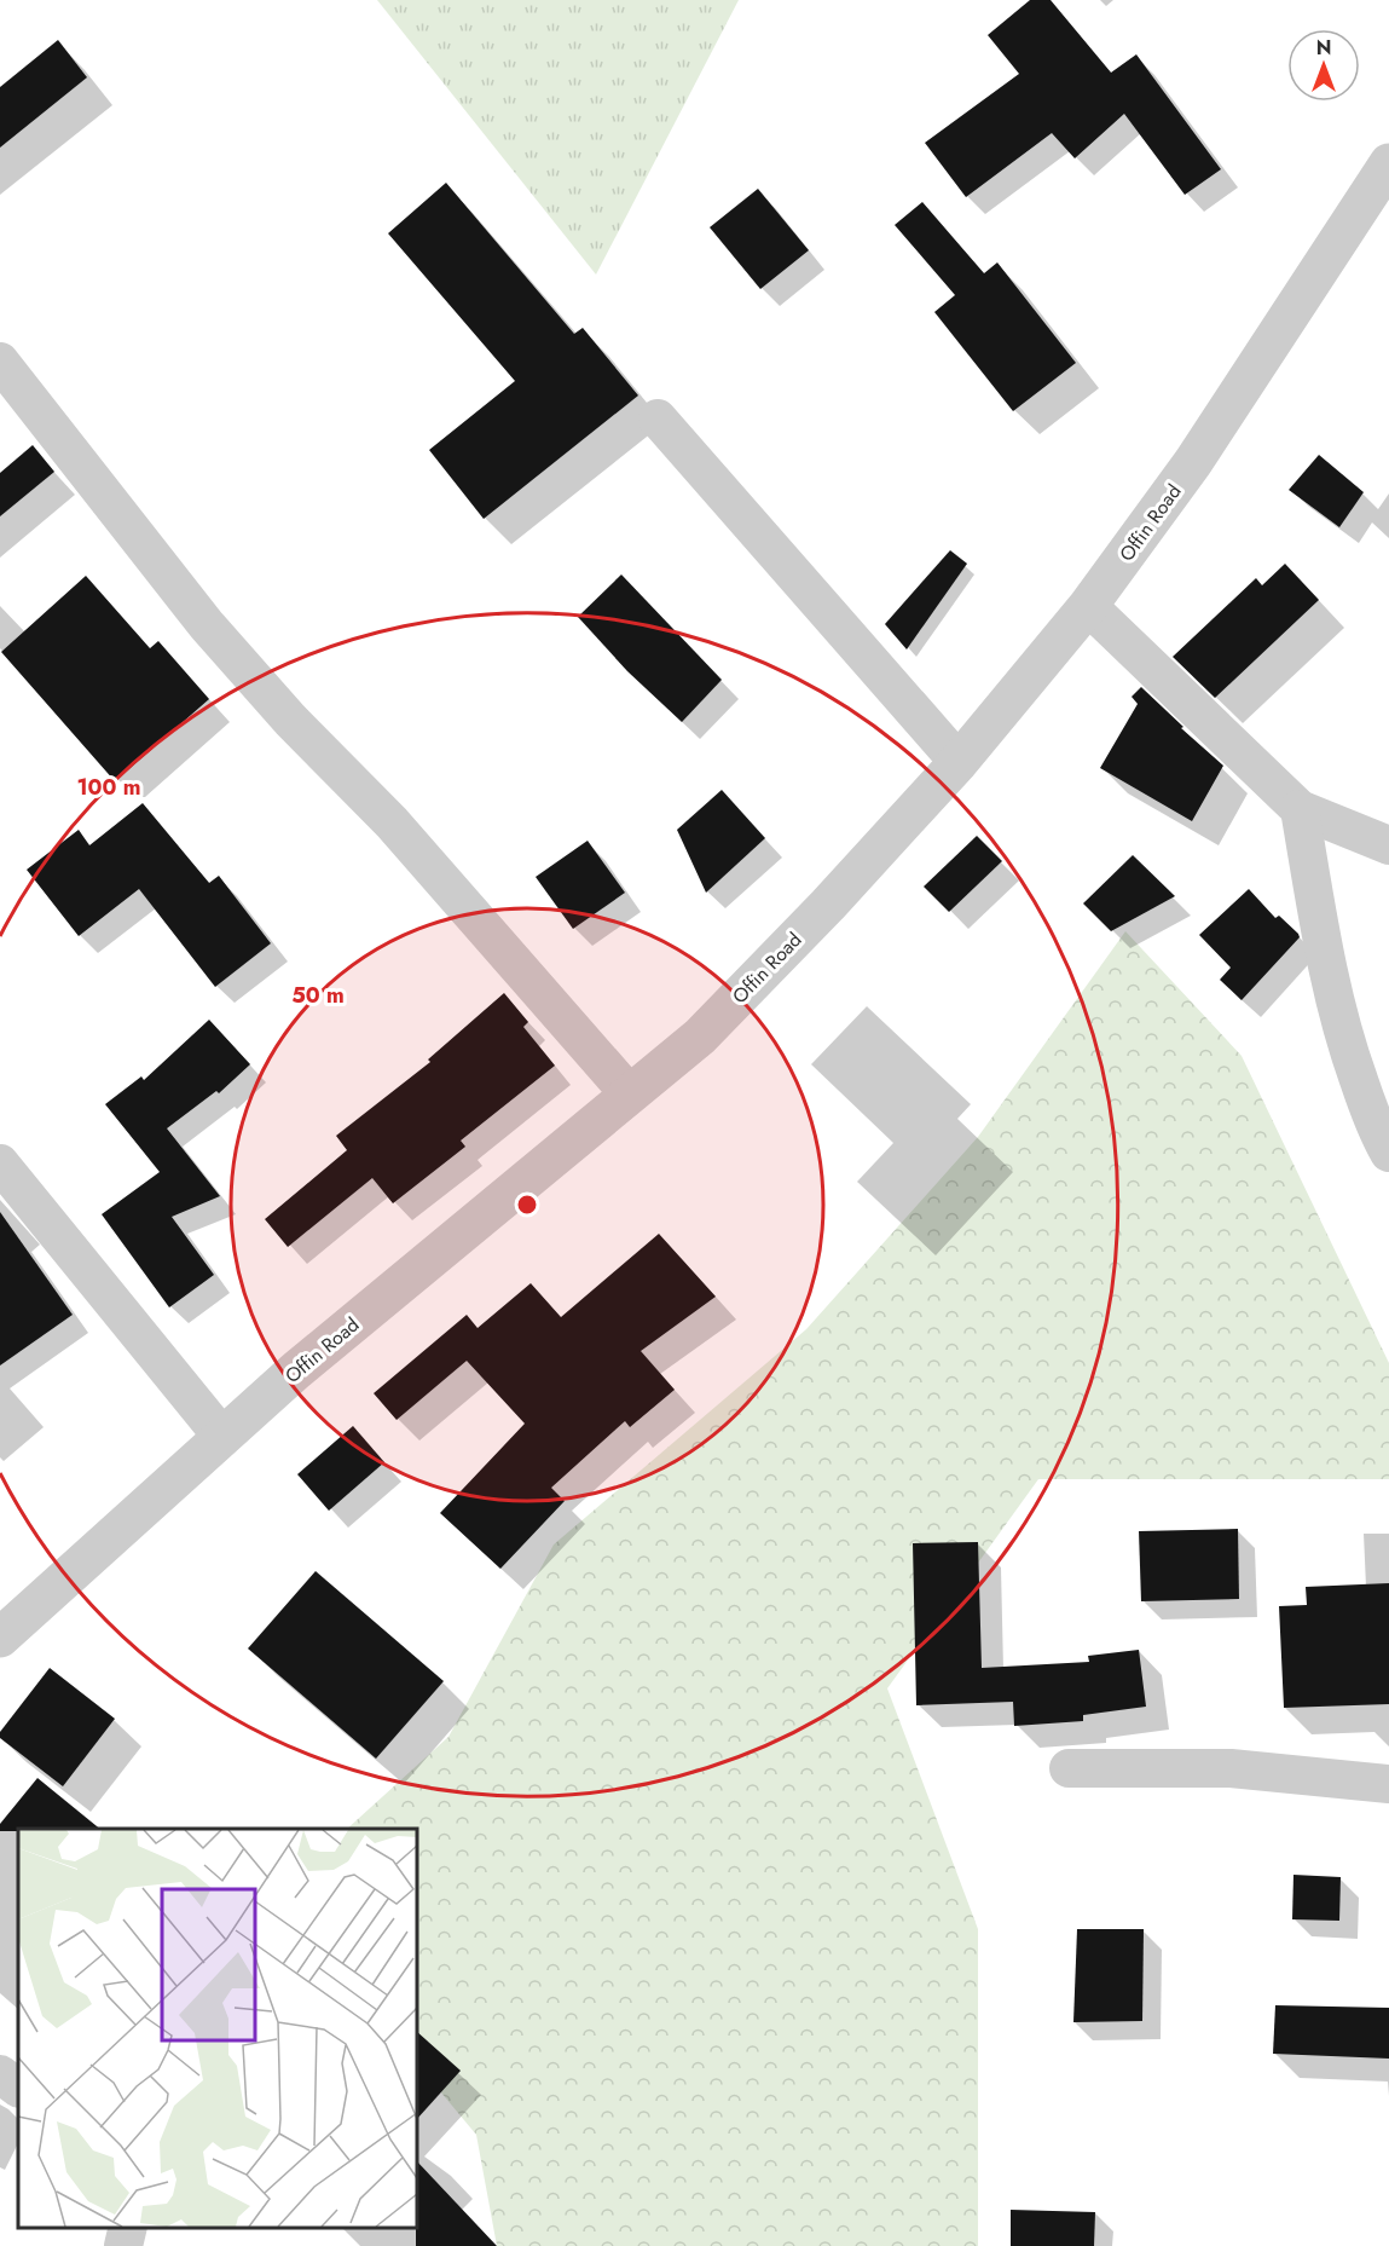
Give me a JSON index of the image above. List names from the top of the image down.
{
  "streets": {
    "street": ["Offin Road"]
  },
  "north": "top",
  "rings": ["100 m", "50 m"]
}
